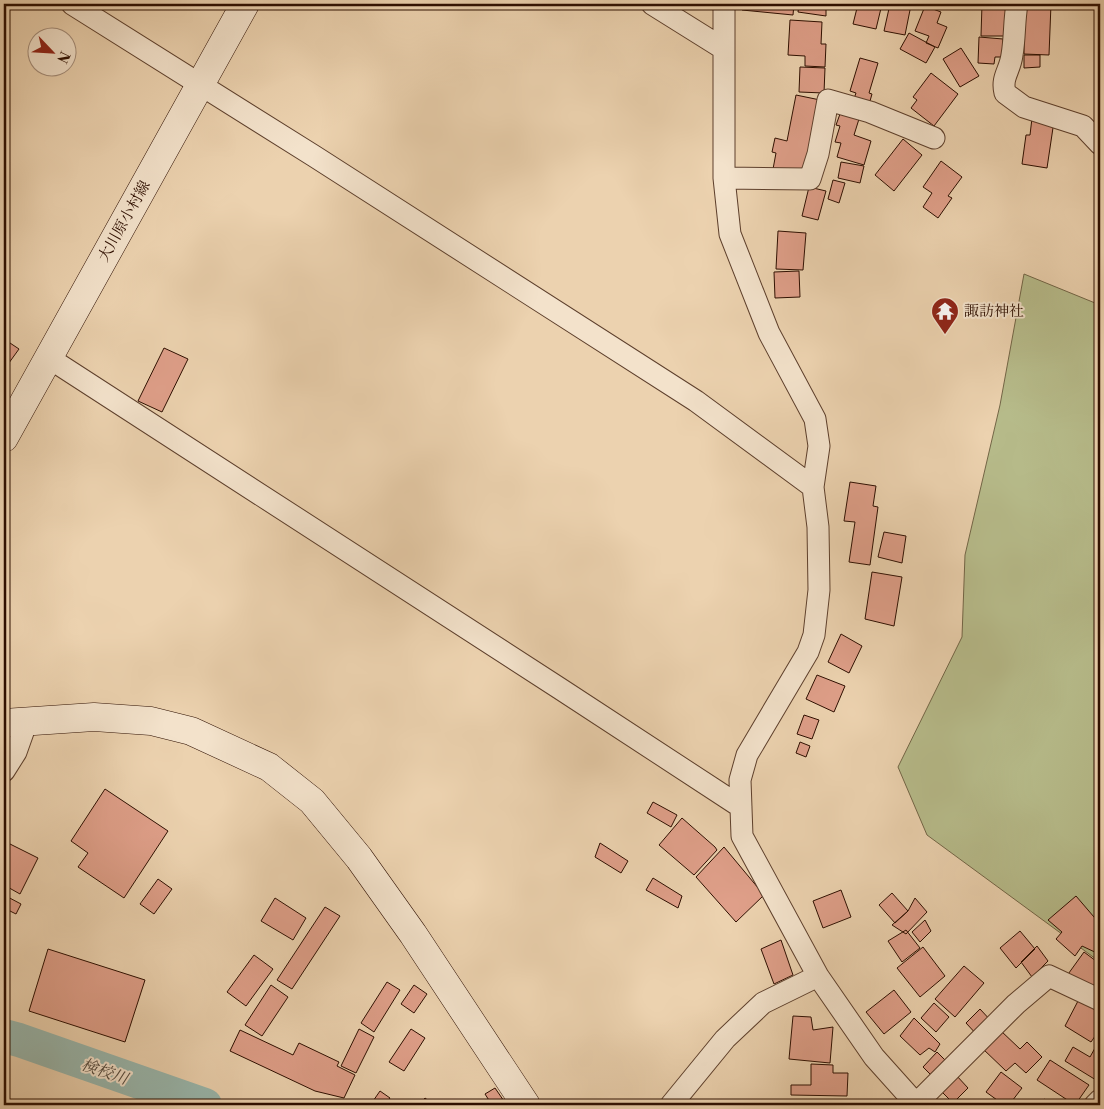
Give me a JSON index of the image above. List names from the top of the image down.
{
  "streets": {
    "street": ["大川原小村線"]
  },
  "water": ["検校川"],
  "places": {
    "temple": ["諏訪神社"]
  },
  "north": "bottom right"
}
